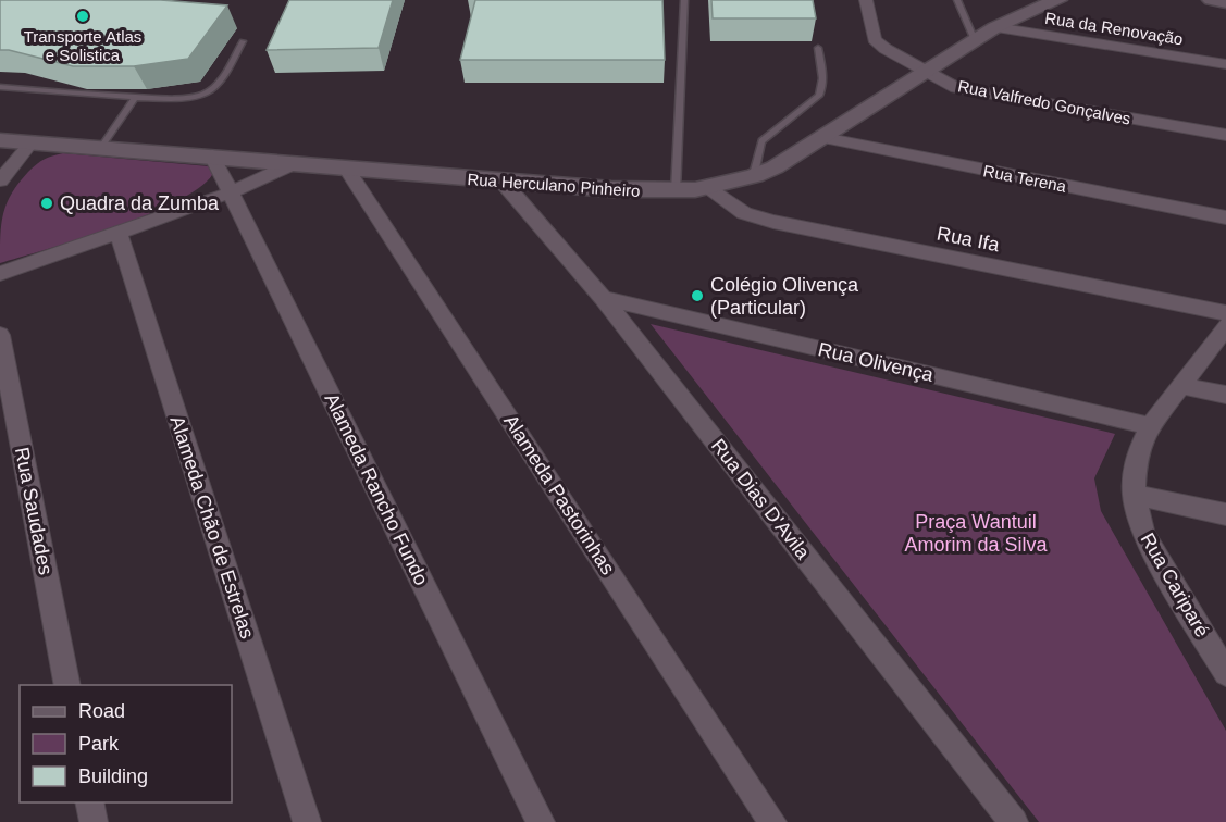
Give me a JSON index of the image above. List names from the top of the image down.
{
  "streets": {
    "street": [
      "Rua da Renovação",
      "Rua Valfredo Gonçalves",
      "Rua Terena",
      "Rua Herculano Pinheiro",
      "Rua Ifa",
      "Rua Olivença",
      "Alameda Rancho Fundo",
      "Alameda Pastorinhas",
      "Rua Dias D'Avila",
      "Rua Saudades",
      "Alameda Chão de Estrelas",
      "Rua Cariparé"
    ]
  },
  "crossings": [
    ["Rua da Renovação", "Rua Herculano Pinheiro"],
    ["Rua Valfredo Gonçalves", "Rua Herculano Pinheiro"],
    ["Rua Terena", "Rua Herculano Pinheiro"],
    ["Rua Herculano Pinheiro", "Rua Ifa"],
    ["Rua Herculano Pinheiro", "Alameda Rancho Fundo"],
    ["Rua Herculano Pinheiro", "Alameda Pastorinhas"],
    ["Rua Herculano Pinheiro", "Rua Dias D'Avila"],
    ["Rua Olivença", "Rua Dias D'Avila"],
    ["Rua Olivença", "Rua Cariparé"]
  ],
  "parks": ["Praça Wantuil Amorim da Silva"],
  "places": ["Transporte Atlas e Solistica", "Quadra da Zumba", "Colégio Olivença (Particular)"],
  "legend": ["Road", "Park", "Building"]
}
